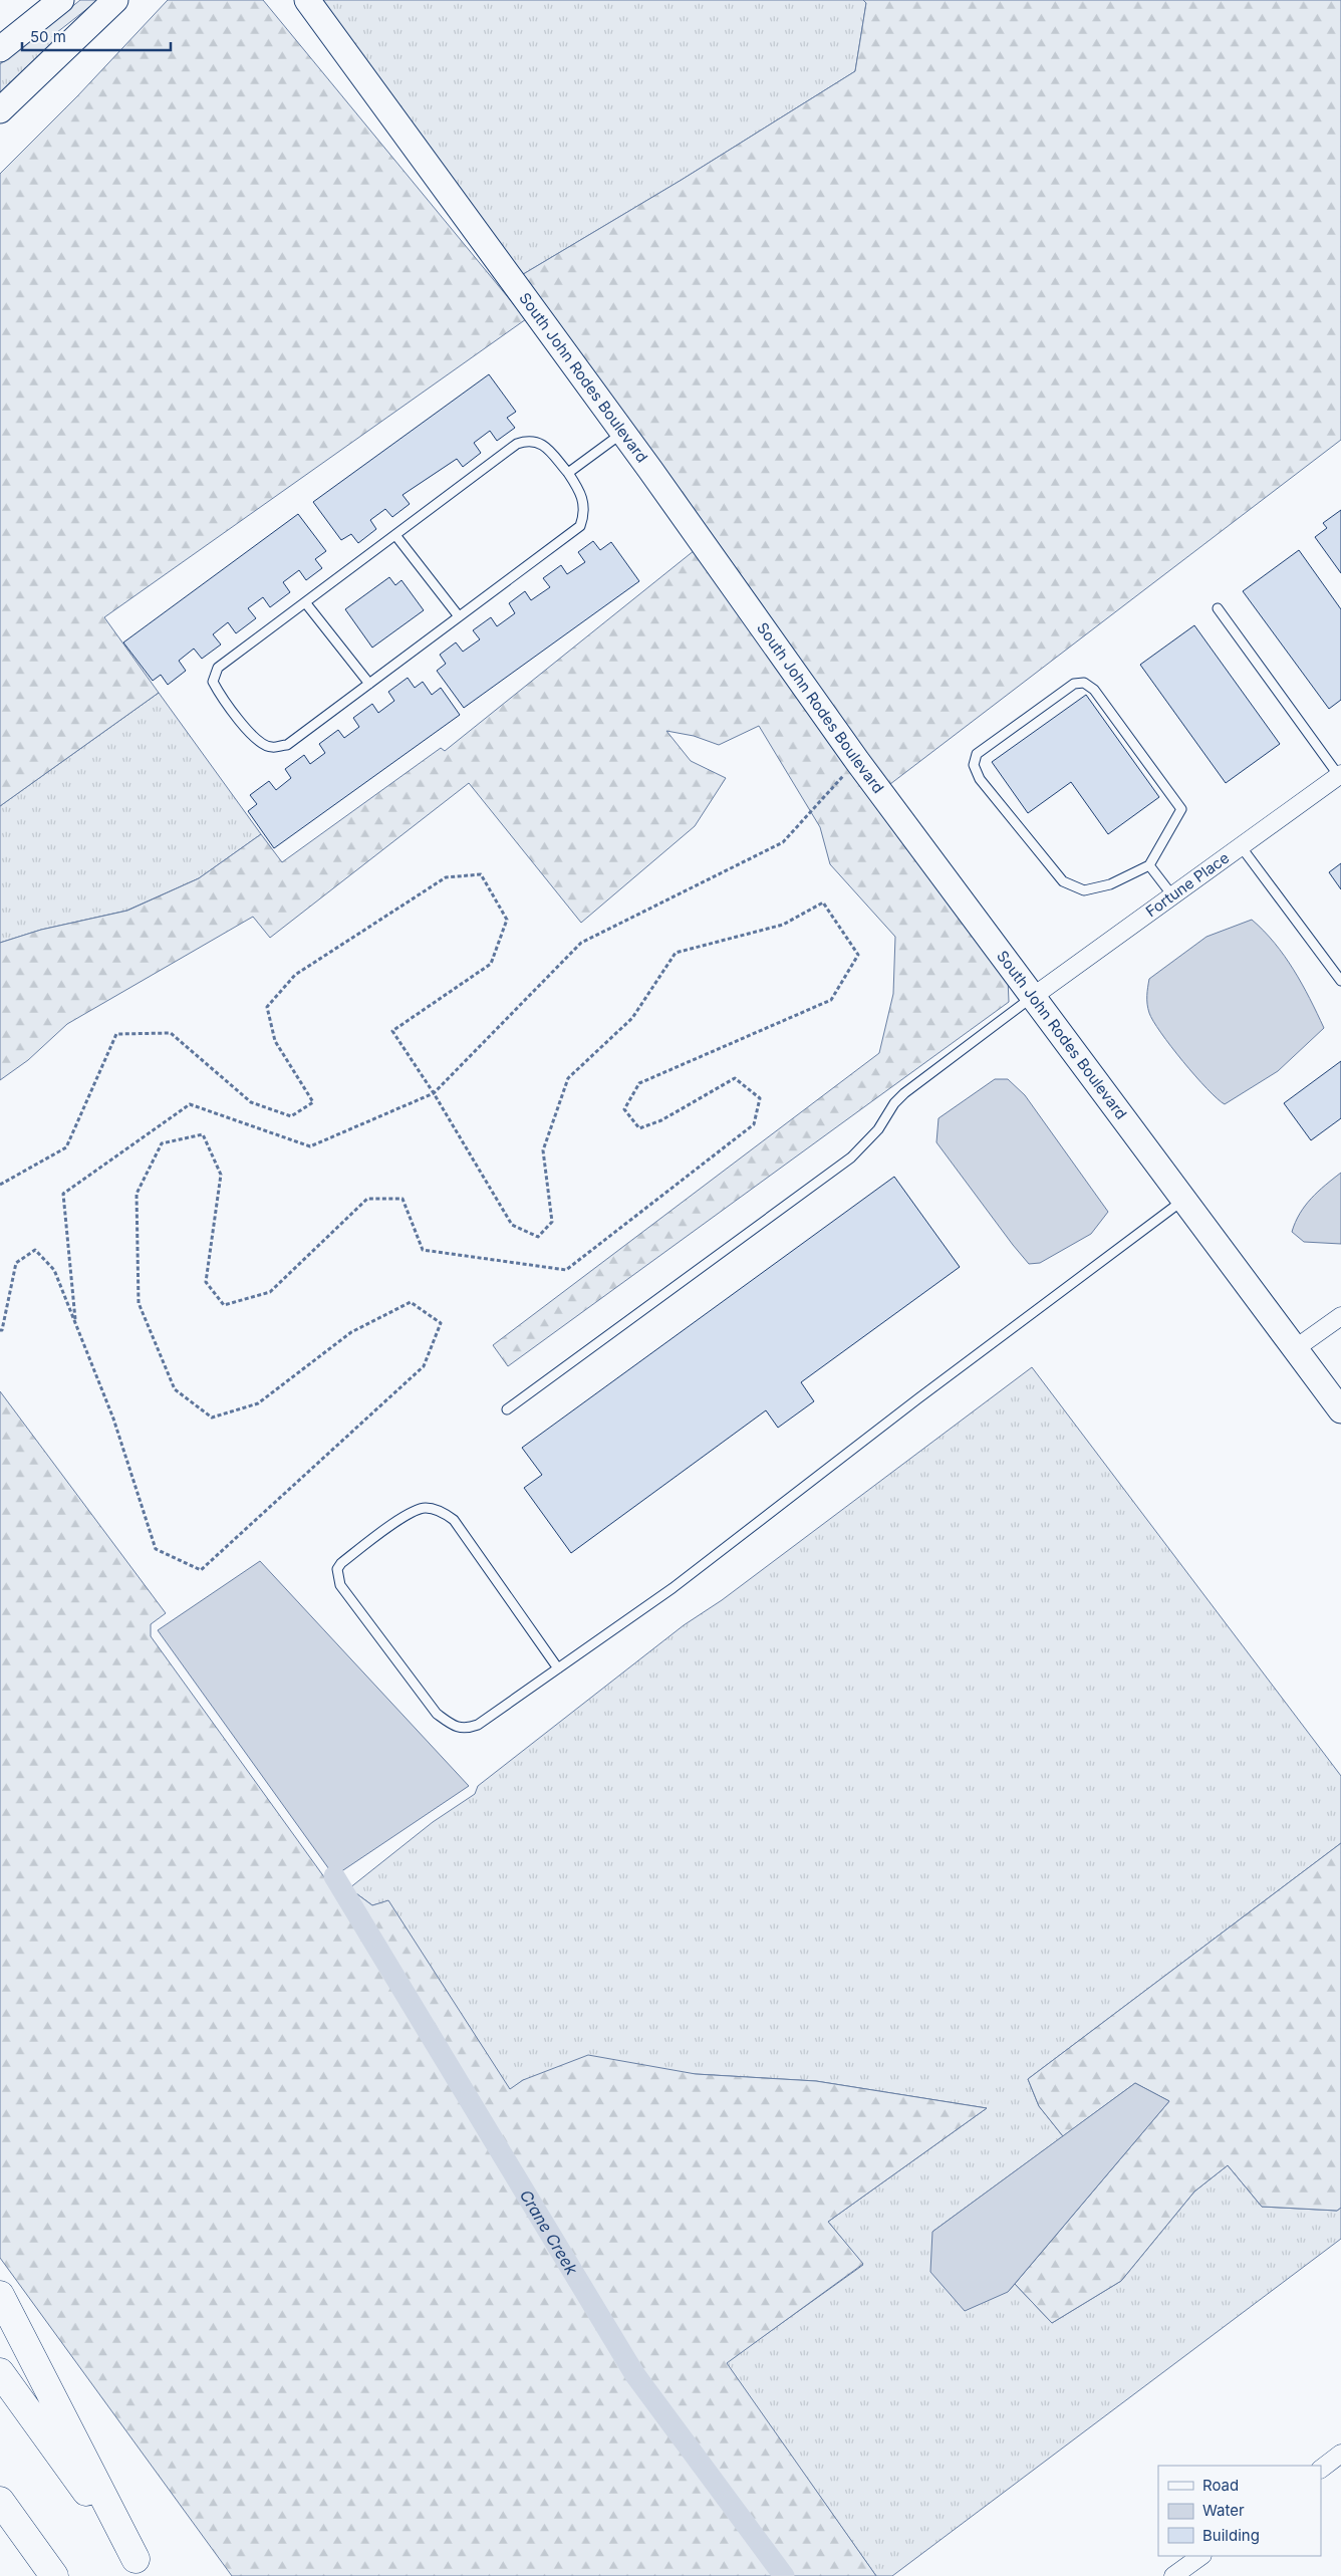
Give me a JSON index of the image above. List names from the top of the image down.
{
  "streets": {
    "main road": ["South John Rodes Boulevard"],
    "street": ["Fortune Place"]
  },
  "crossings": [
    ["South John Rodes Boulevard", "Fortune Place"]
  ],
  "water": ["Crane Creek"],
  "legend": ["Road", "Water", "Building"],
  "scale_bar": "50 m"
}
